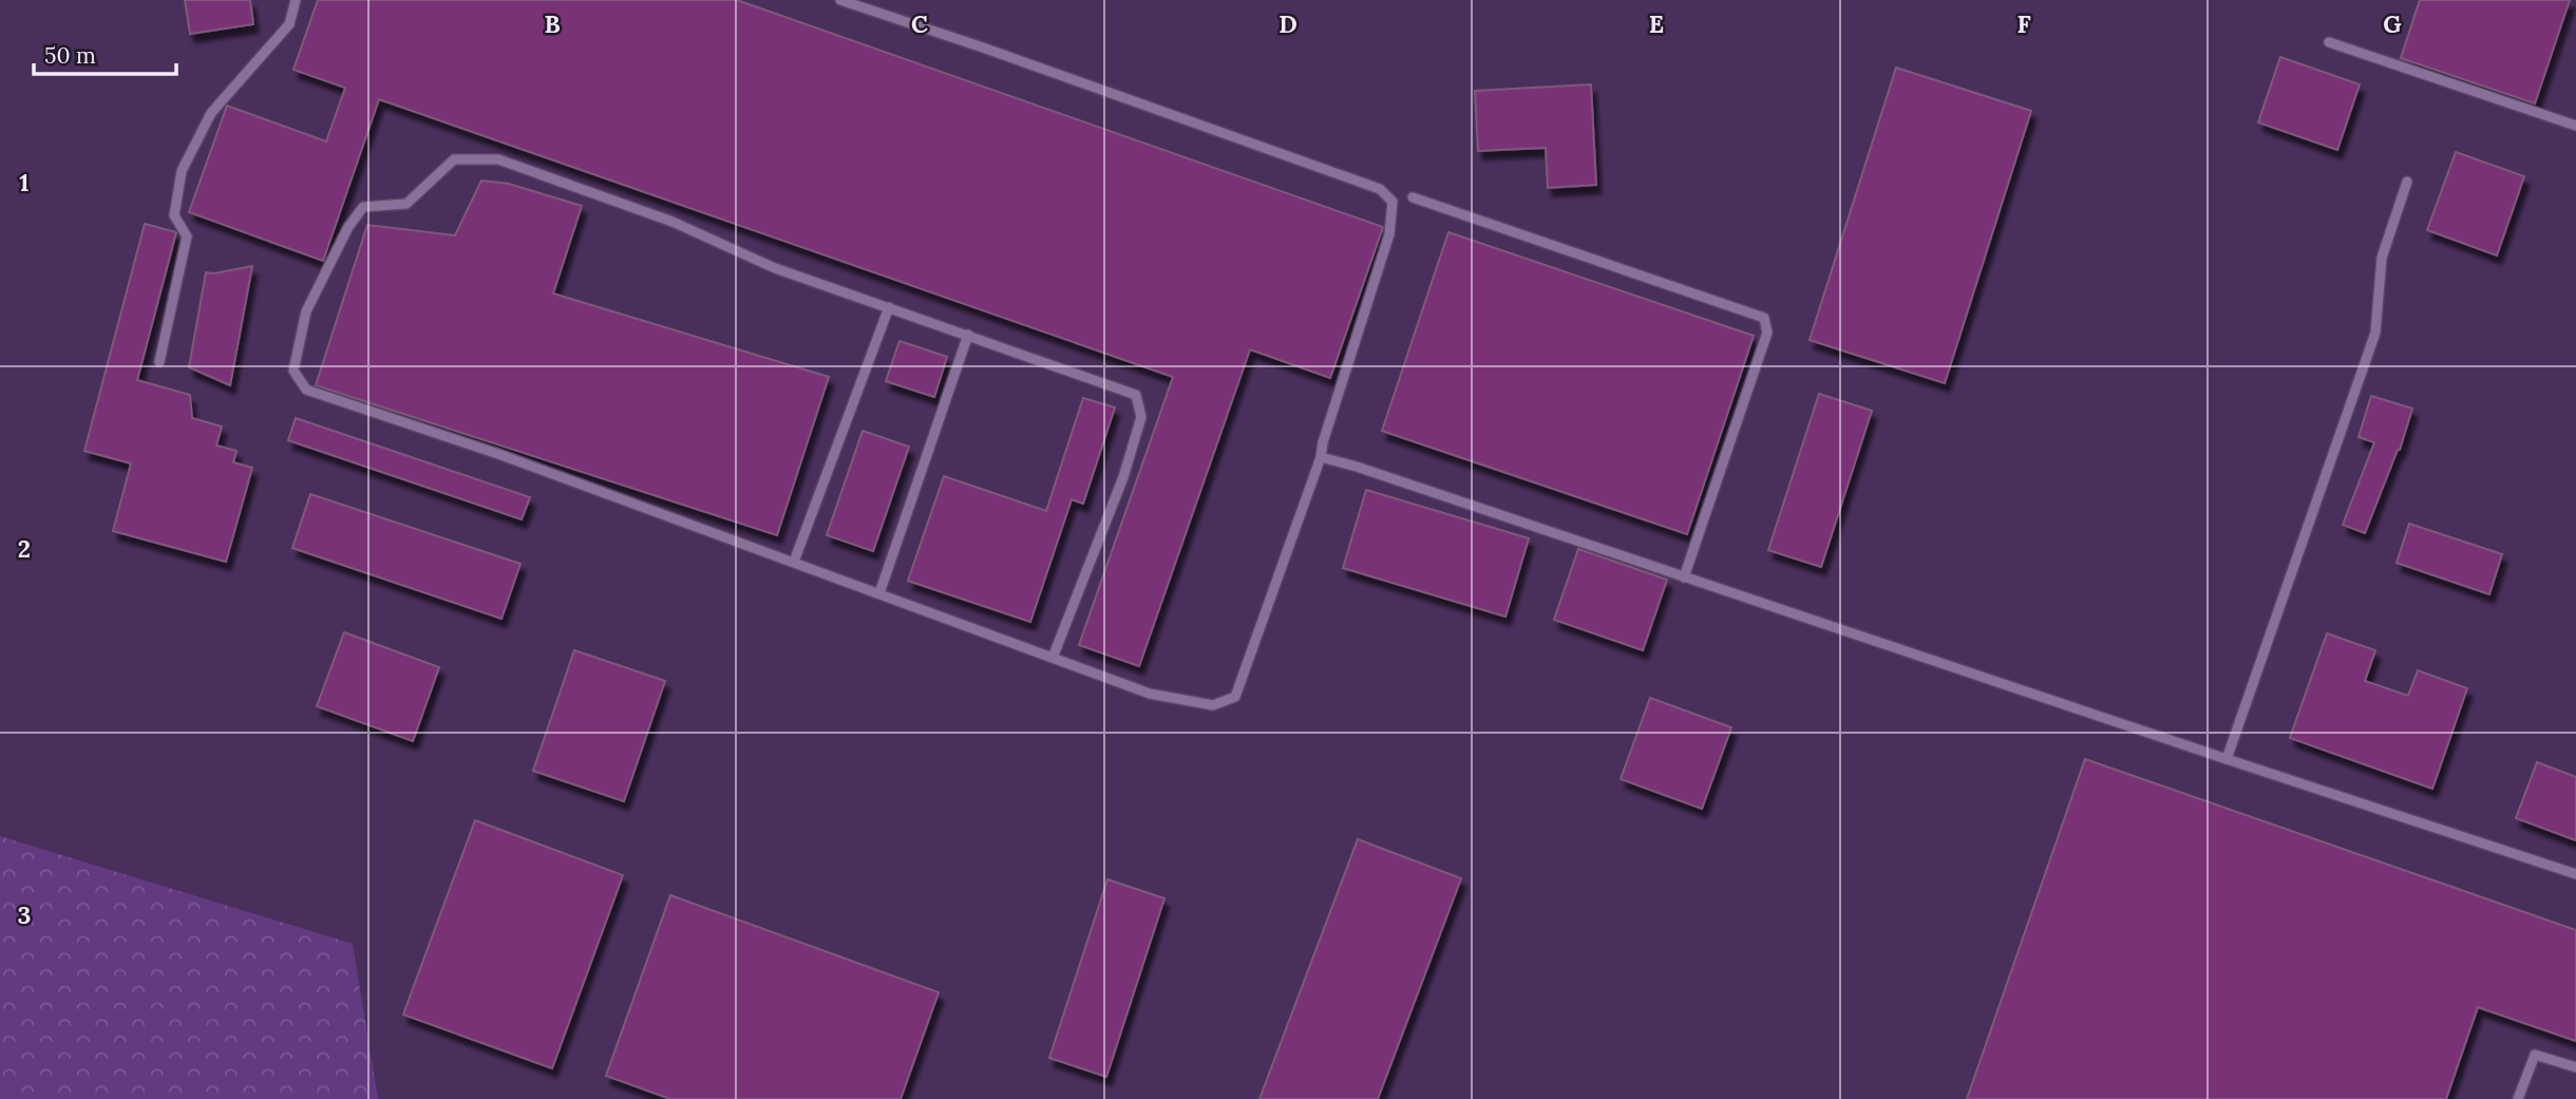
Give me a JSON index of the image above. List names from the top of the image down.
{
  "scale_bar": "50 m",
  "grid": {
    "columns": [
      "B",
      "C",
      "D",
      "E",
      "F",
      "G"
    ],
    "rows": ["1", "2", "3"]
  }
}
